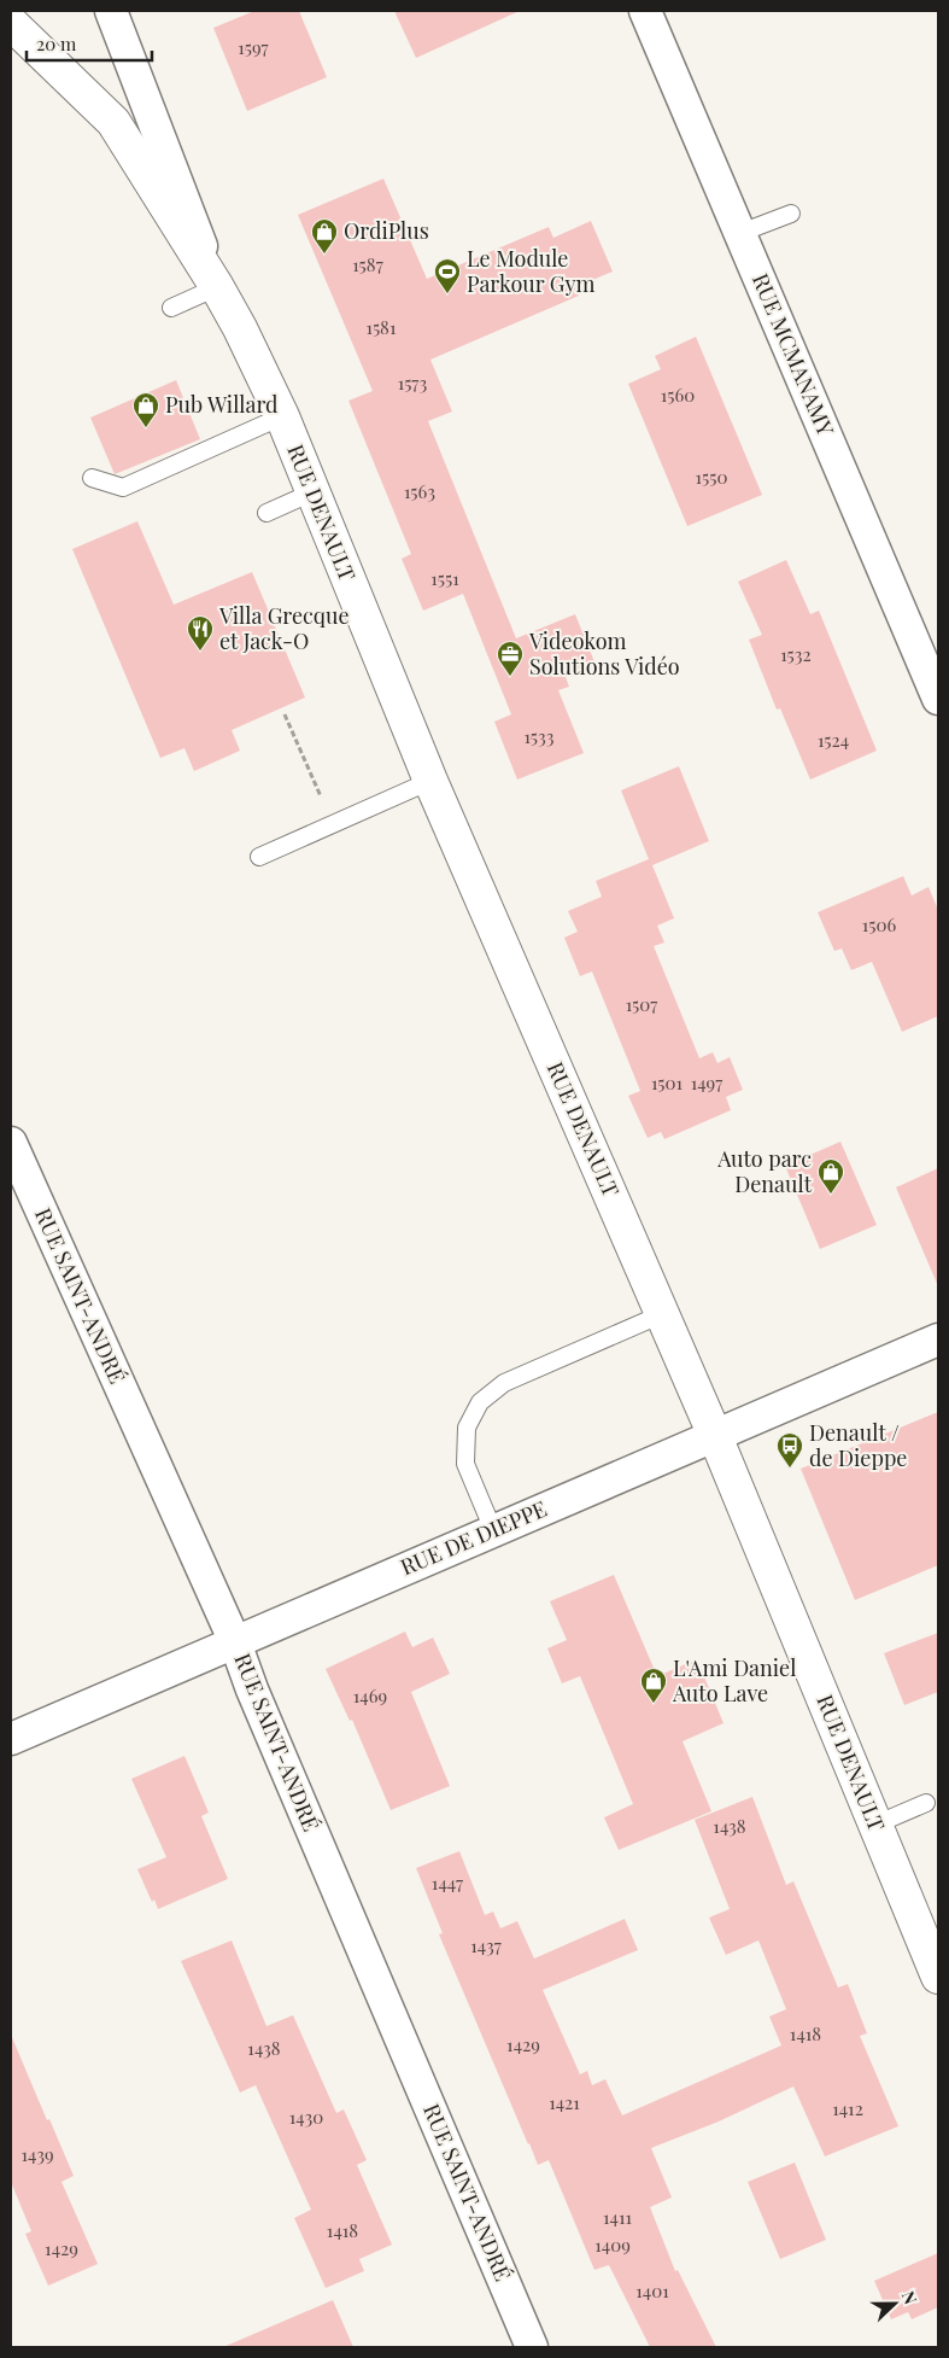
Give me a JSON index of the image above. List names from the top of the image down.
{
  "streets": {
    "main road": ["RUE DENAULT"],
    "street": ["RUE MCMANAMY", "RUE SAINT-ANDRÉ", "RUE DE DIEPPE"]
  },
  "crossings": [
    ["RUE DENAULT", "RUE DE DIEPPE"],
    ["RUE SAINT-ANDRÉ", "RUE DE DIEPPE"]
  ],
  "places": {
    "shop": [
      "OrdiPlus",
      "Pub Willard",
      "Auto parc Denault",
      "L'Ami Daniel Auto Lave"
    ],
    "sports": ["Le Module Parkour Gym"],
    "restaurant": ["Villa Grecque et Jack-O"],
    "office": ["Videokom Solutions Vidéo"],
    "bus stop": ["Denault / de Dieppe"]
  },
  "house_numbers": [
    "1597",
    "1587",
    "1581",
    "1573",
    "1560",
    "1550",
    "1563",
    "1551",
    "1532",
    "1533",
    "1524",
    "1506",
    "1507",
    "1501",
    "1497",
    "1469",
    "1438",
    "1447",
    "1437",
    "1418",
    "1429",
    "1438",
    "1421",
    "1412",
    "1430",
    "1439",
    "1411",
    "1418",
    "1409",
    "1429",
    "1401"
  ],
  "scale_bar": "20 m",
  "north": "right"
}
